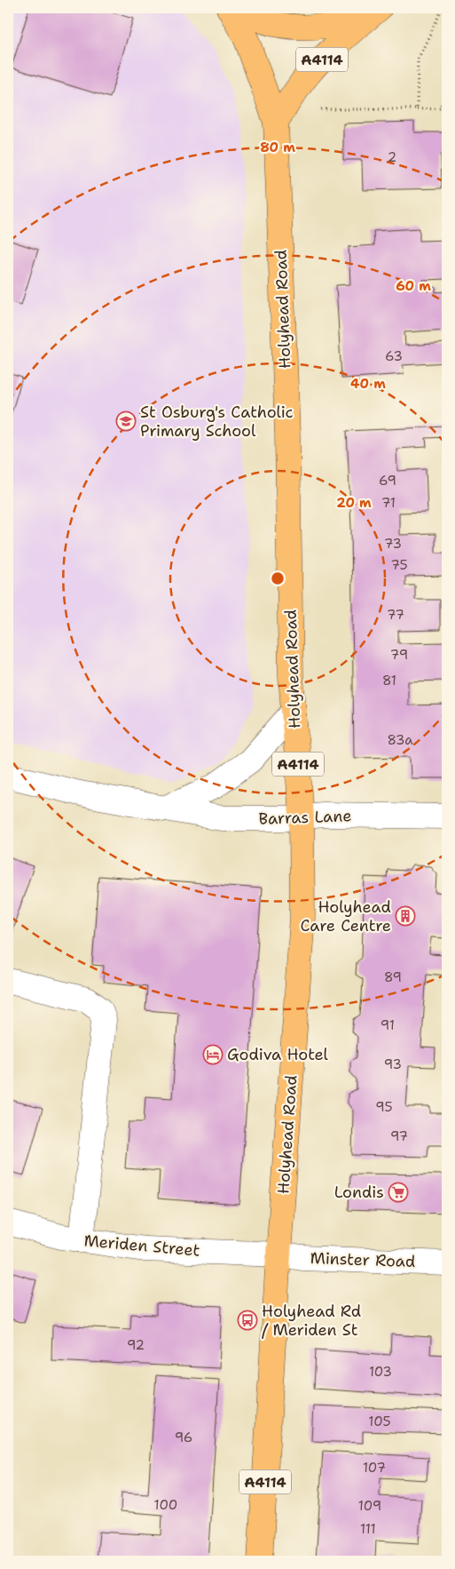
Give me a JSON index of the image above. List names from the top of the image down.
{
  "streets": {
    "highway": ["A4114", "Holyhead Road"],
    "street": ["Barras Lane", "Meriden Street", "Minster Road"]
  },
  "crossings": [
    ["A4114", "Holyhead Road"],
    ["Holyhead Road", "Barras Lane"],
    ["Holyhead Road", "Meriden Street"],
    ["Holyhead Road", "Minster Road"],
    ["Meriden Street", "Minster Road"]
  ],
  "places": {
    "school or university": ["St Osburg's Catholic Primary School"],
    "building": ["Holyhead Care Centre"],
    "hotel": ["Godiva Hotel"],
    "supermarket": ["Londis"],
    "bus stop": ["Holyhead Rd / Meriden St"]
  },
  "house_numbers": [
    "2",
    "63",
    "69",
    "71",
    "73",
    "75",
    "77",
    "79",
    "81",
    "83a",
    "89",
    "91",
    "93",
    "95",
    "97",
    "92",
    "103",
    "105",
    "96",
    "107",
    "100",
    "109",
    "111"
  ],
  "rings": [
    "80 m",
    "60 m",
    "40 m",
    "20 m"
  ]
}
